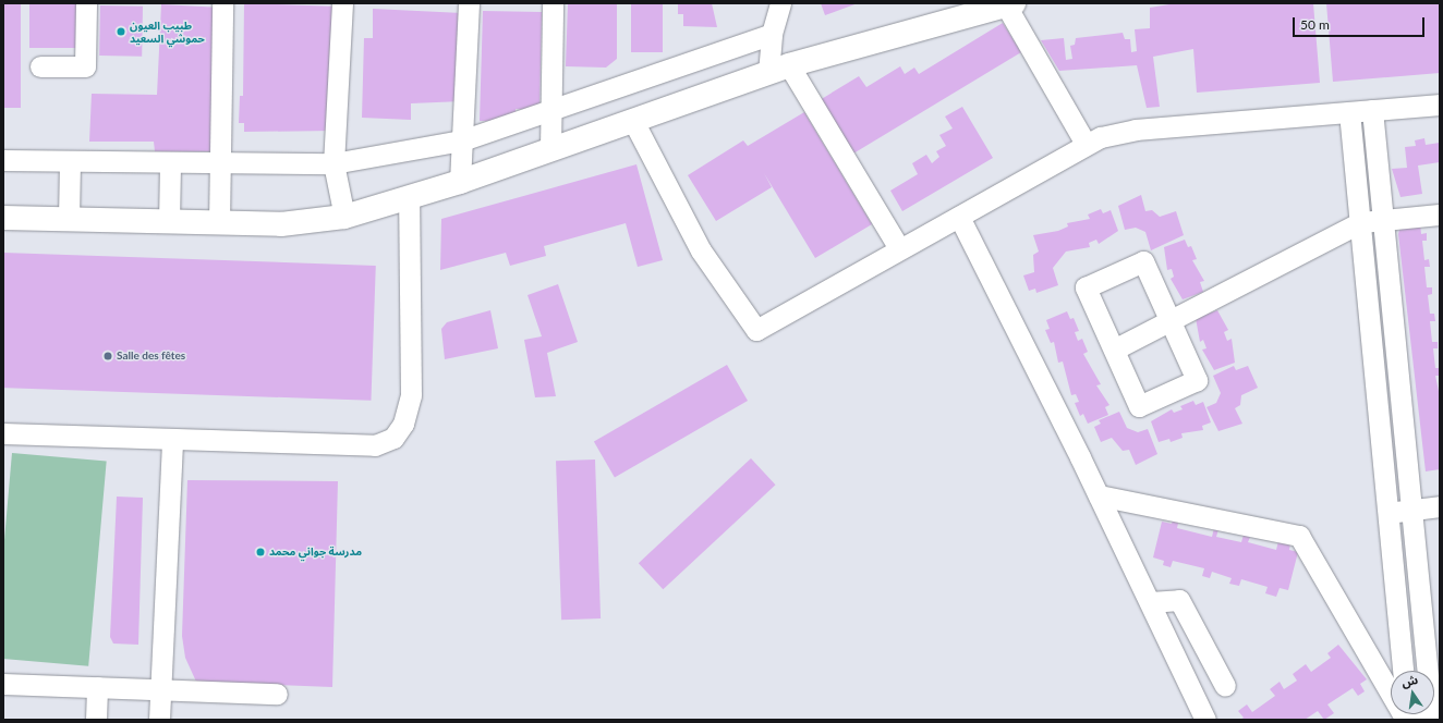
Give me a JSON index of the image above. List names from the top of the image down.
{
  "places": ["طبيب العيون حموشي السعيد", "Salle des fêtes", "مدرسة جواني محمد"],
  "scale_bar": "50 m",
  "north": "top"
}
